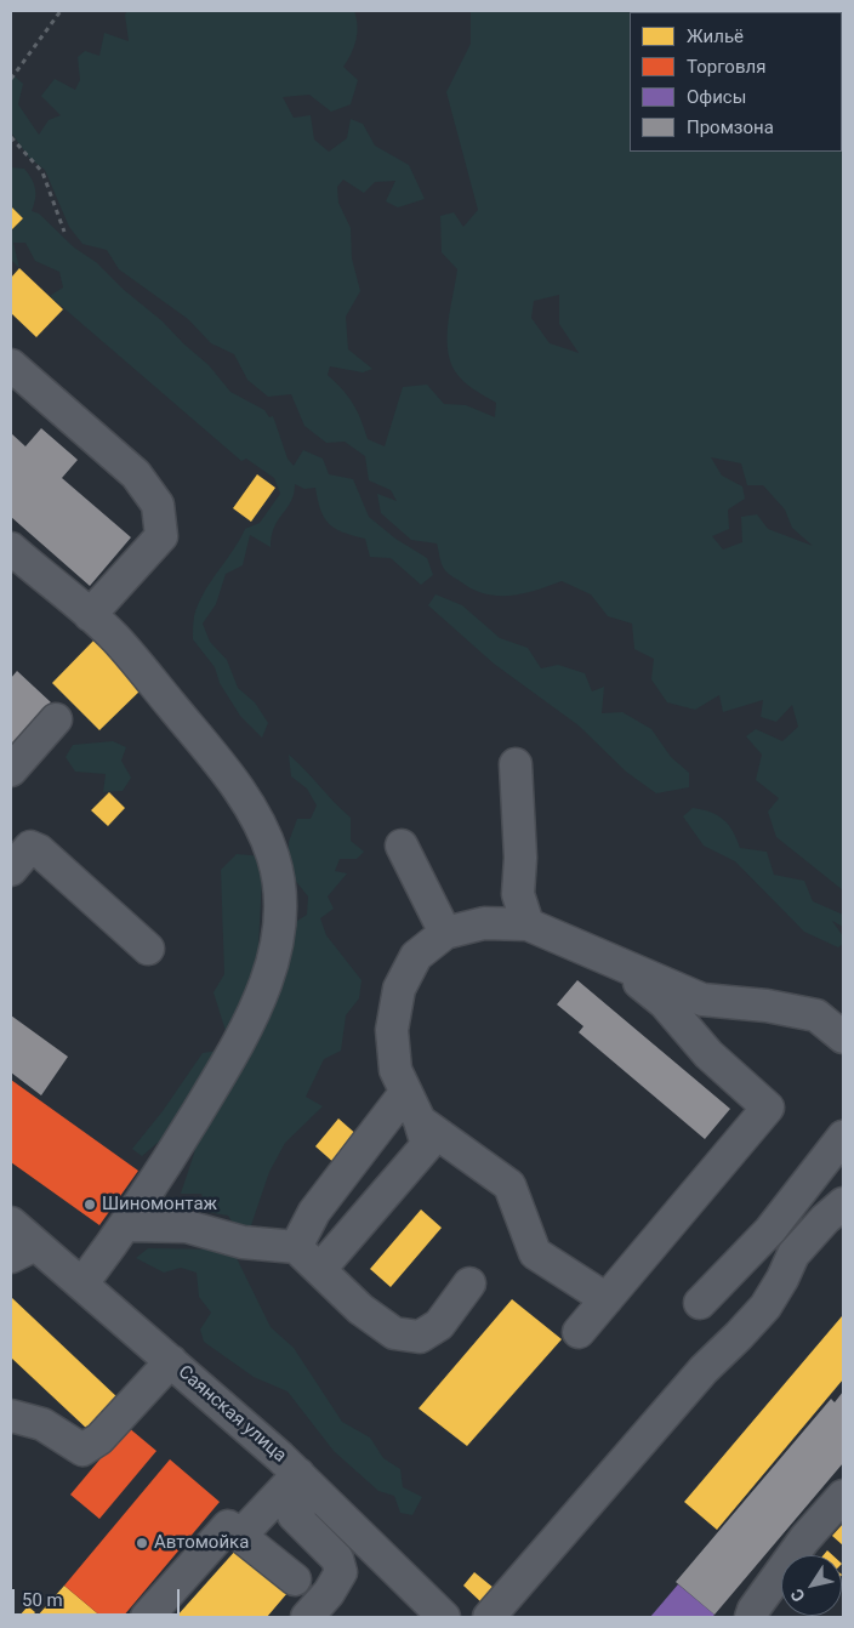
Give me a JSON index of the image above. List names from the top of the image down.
{
  "streets": {
    "street": ["Саянская улица"]
  },
  "places": ["Шиномонтаж", "Автомойка"],
  "legend": [
    "Жильё",
    "Торговля",
    "Офисы",
    "Промзона"
  ],
  "scale_bar": "50 m",
  "north": "bottom left"
}
